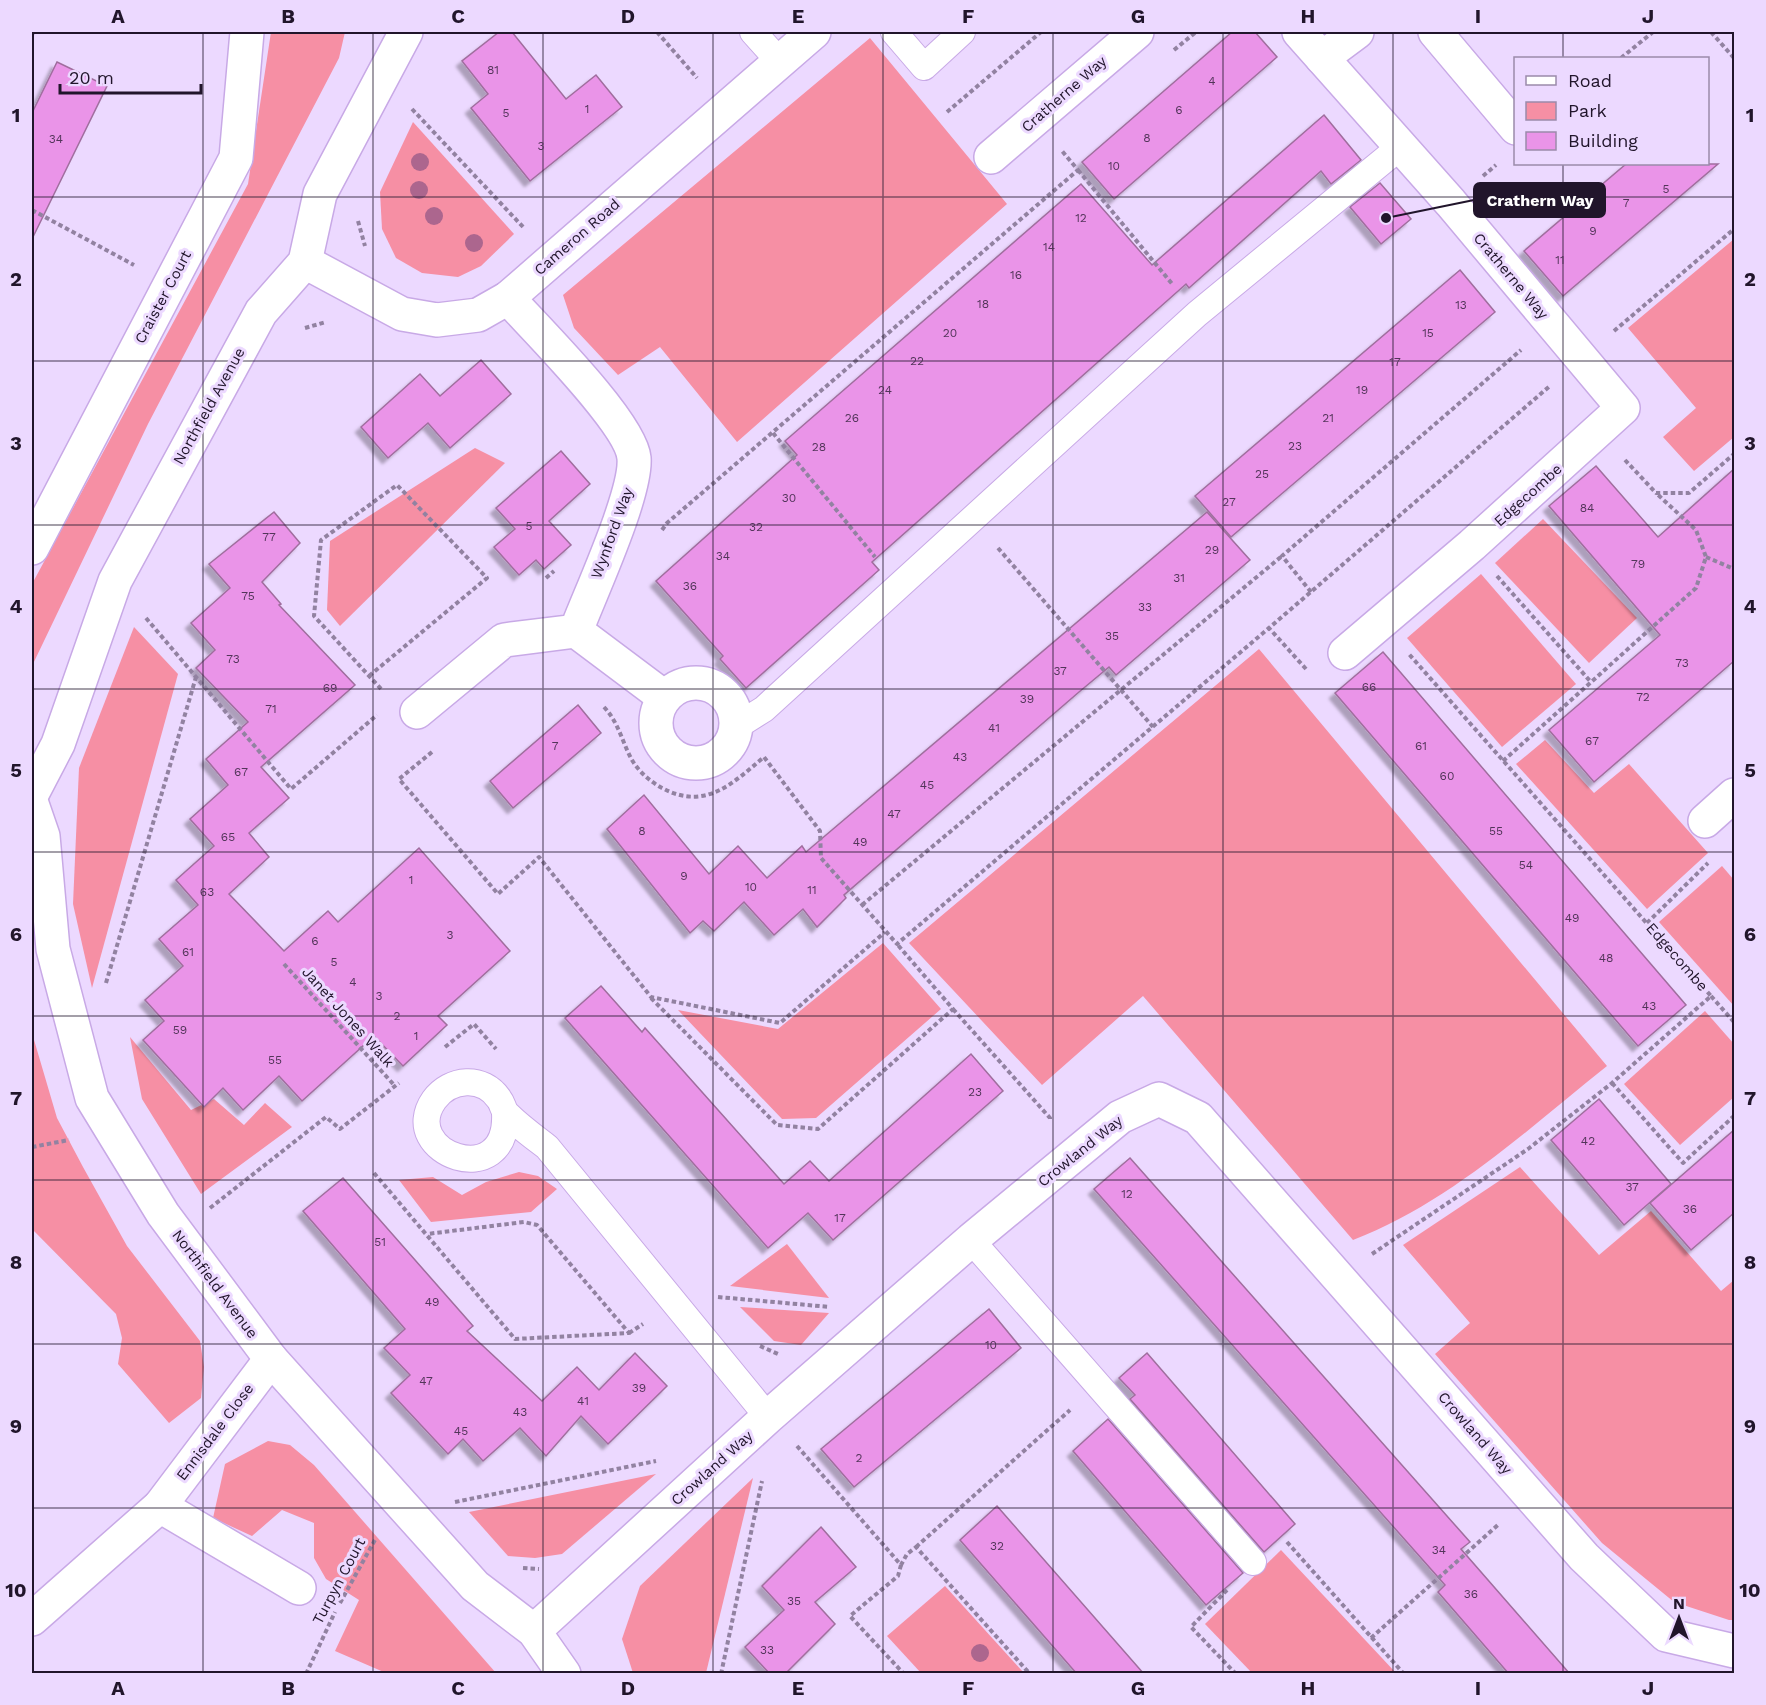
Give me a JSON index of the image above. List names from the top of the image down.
{
  "streets": {
    "street": [
      "Cratherne Way",
      "Cameron Road",
      "Craister Court",
      "Northfield Avenue",
      "Edgecombe",
      "Wynford Way",
      "Crowland Way",
      "Ennisdale Close"
    ],
    "path": ["Janet Jones Walk", "Turpyn Court"]
  },
  "crossings": [
    ["Cratherne Way", "Edgecombe"],
    ["Cameron Road", "Northfield Avenue"],
    ["Cameron Road", "Wynford Way"],
    ["Northfield Avenue", "Crowland Way"],
    ["Northfield Avenue", "Ennisdale Close"],
    ["Northfield Avenue", "Turpyn Court"],
    ["Edgecombe", "Crowland Way"]
  ],
  "places": ["Crathern Way"],
  "house_numbers": [
    "81",
    "4",
    "1",
    "6",
    "5",
    "8",
    "34",
    "3",
    "10",
    "5",
    "7",
    "12",
    "9",
    "14",
    "11",
    "16",
    "18",
    "13",
    "20",
    "15",
    "22",
    "17",
    "24",
    "19",
    "26",
    "21",
    "23",
    "28",
    "25",
    "30",
    "27",
    "84",
    "5",
    "32",
    "77",
    "29",
    "34",
    "79",
    "31",
    "36",
    "75",
    "33",
    "35",
    "73",
    "73",
    "37",
    "66",
    "69",
    "72",
    "39",
    "71",
    "41",
    "67",
    "7",
    "61",
    "43",
    "67",
    "60",
    "45",
    "47",
    "8",
    "55",
    "65",
    "49",
    "54",
    "9",
    "1",
    "10",
    "11",
    "63",
    "49",
    "3",
    "6",
    "61",
    "48",
    "5",
    "4",
    "3",
    "43",
    "2",
    "59",
    "1",
    "55",
    "23",
    "42",
    "37",
    "12",
    "36",
    "17",
    "51",
    "49",
    "10",
    "47",
    "39",
    "41",
    "43",
    "45",
    "2",
    "32",
    "34",
    "36",
    "35",
    "33"
  ],
  "legend": ["Road", "Park", "Building"],
  "scale_bar": "20 m",
  "north": "top",
  "grid": {
    "columns": [
      "A",
      "B",
      "C",
      "D",
      "E",
      "F",
      "G",
      "H",
      "I",
      "J"
    ],
    "rows": [
      "1",
      "2",
      "3",
      "4",
      "5",
      "6",
      "7",
      "8",
      "9",
      "10"
    ]
  }
}
